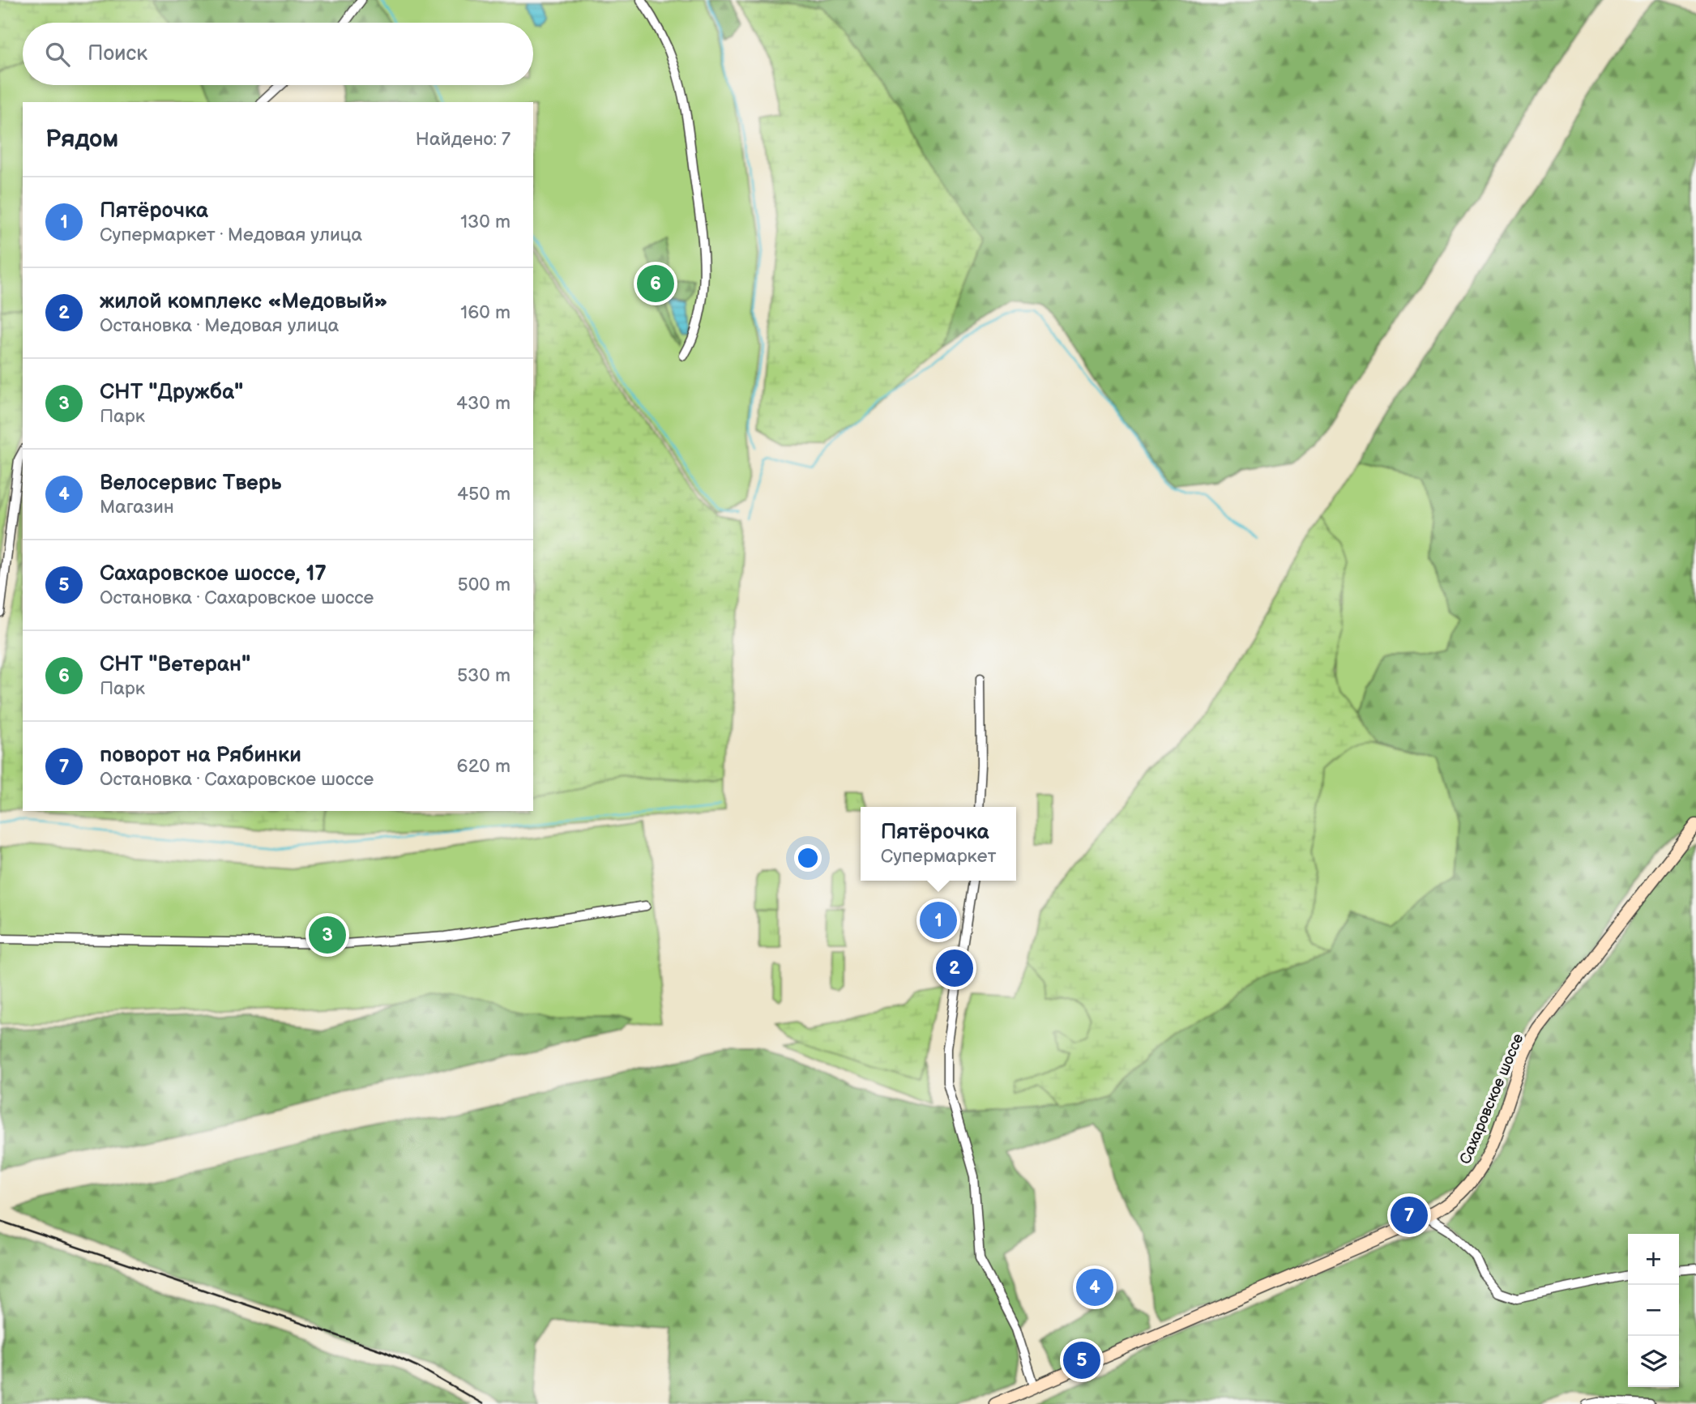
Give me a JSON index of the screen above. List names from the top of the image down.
{
  "streets": {
    "main road": ["Сахаровское шоссе"]
  },
  "page": {
    "search": "Поиск",
    "heading": ["Рядом", "Найдено: 7"],
    "list": [
      {
        "mark": "1",
        "name": "Пятёрочка",
        "note": "Супермаркет · Медовая улица",
        "value": "130 m"
      },
      {
        "mark": "2",
        "name": "жилой комплекс «Медовый»",
        "note": "Остановка · Медовая улица",
        "value": "160 m"
      },
      {
        "mark": "3",
        "name": "СНТ \"Дружба\"",
        "note": "Парк",
        "value": "430 m"
      },
      {
        "mark": "4",
        "name": "Велосервис Тверь",
        "note": "Магазин",
        "value": "450 m"
      },
      {
        "mark": "5",
        "name": "Сахаровское шоссе, 17",
        "note": "Остановка · Сахаровское шоссе",
        "value": "500 m"
      },
      {
        "mark": "6",
        "name": "СНТ \"Ветеран\"",
        "note": "Парк",
        "value": "530 m"
      },
      {
        "mark": "7",
        "name": "поворот на Рябинки",
        "note": "Остановка · Сахаровское шоссе",
        "value": "620 m"
      }
    ],
    "pins": [
      "6",
      "1",
      "3",
      "2",
      "7",
      "4",
      "5"
    ],
    "popup": ["Пятёрочка", "Супермаркет"],
    "map_buttons": ["+", "−"]
  }
}
